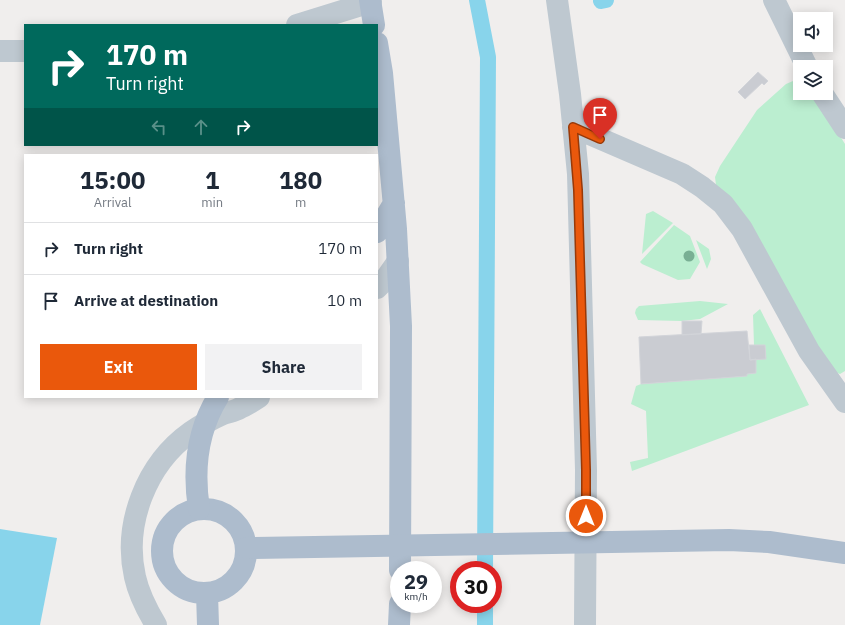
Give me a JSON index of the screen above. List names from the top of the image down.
{
  "page": {
    "turn": ["170 m", "Turn right"],
    "eta": [
      "15:00",
      "Arrival",
      "1",
      "min",
      "180",
      "m"
    ],
    "list": [
      {
        "name": "Turn right",
        "value": "170 m"
      },
      {
        "name": "Arrive at destination",
        "value": "10 m"
      }
    ],
    "buttons": ["Exit", "Share"],
    "speed": "29 km/h",
    "limit": "30"
  }
}
